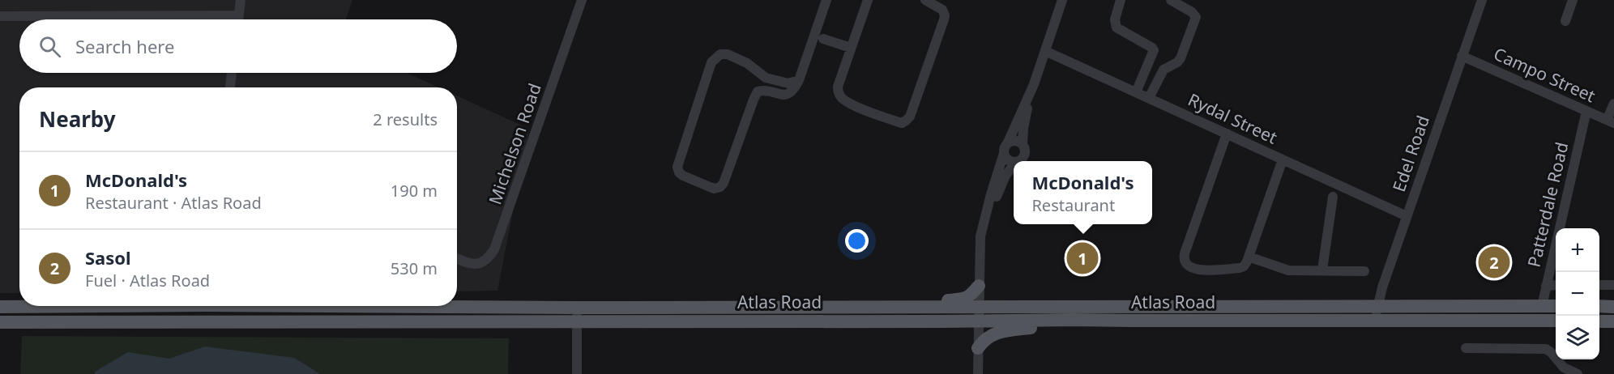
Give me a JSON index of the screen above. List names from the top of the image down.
{
  "streets": {
    "main road": ["Atlas Road"],
    "street": [
      "Campo Street",
      "Rydal Street",
      "Michelson Road",
      "Edel Road",
      "Patterdale Road"
    ]
  },
  "crossings": [
    ["Campo Street", "Edel Road"],
    ["Campo Street", "Patterdale Road"],
    ["Rydal Street", "Edel Road"],
    ["Edel Road", "Atlas Road"],
    ["Patterdale Road", "Atlas Road"]
  ],
  "page": {
    "search": "Search here",
    "heading": ["Nearby", "2 results"],
    "list": [
      {
        "mark": "1",
        "name": "McDonald's",
        "note": "Restaurant · Atlas Road",
        "value": "190 m"
      },
      {
        "mark": "2",
        "name": "Sasol",
        "note": "Fuel · Atlas Road",
        "value": "530 m"
      }
    ],
    "popup": ["McDonald's", "Restaurant"],
    "map_buttons": ["+", "−"],
    "pins": ["1", "2"]
  }
}
